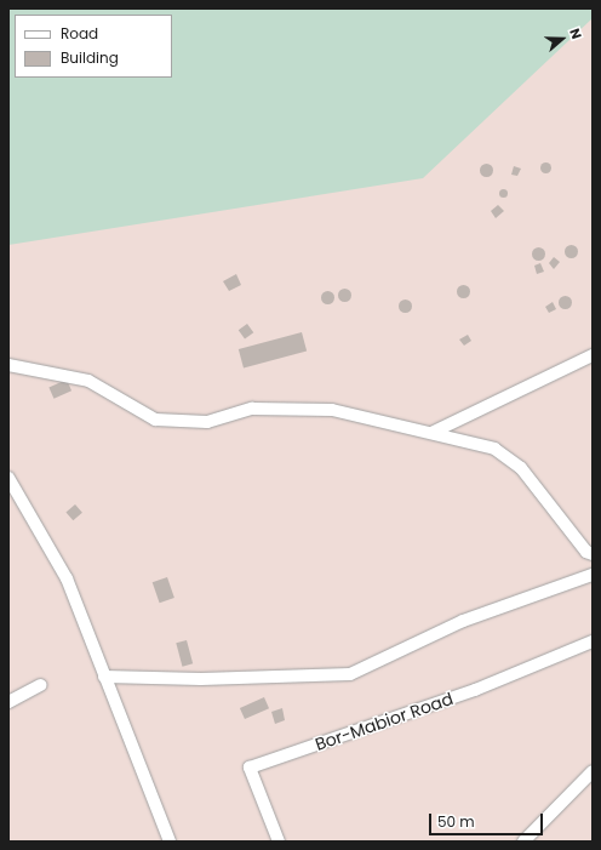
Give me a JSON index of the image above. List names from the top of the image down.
{
  "streets": {
    "street": ["Bor-Mabior Road"]
  },
  "legend": ["Road", "Building"],
  "scale_bar": "50 m",
  "north": "right"
}
